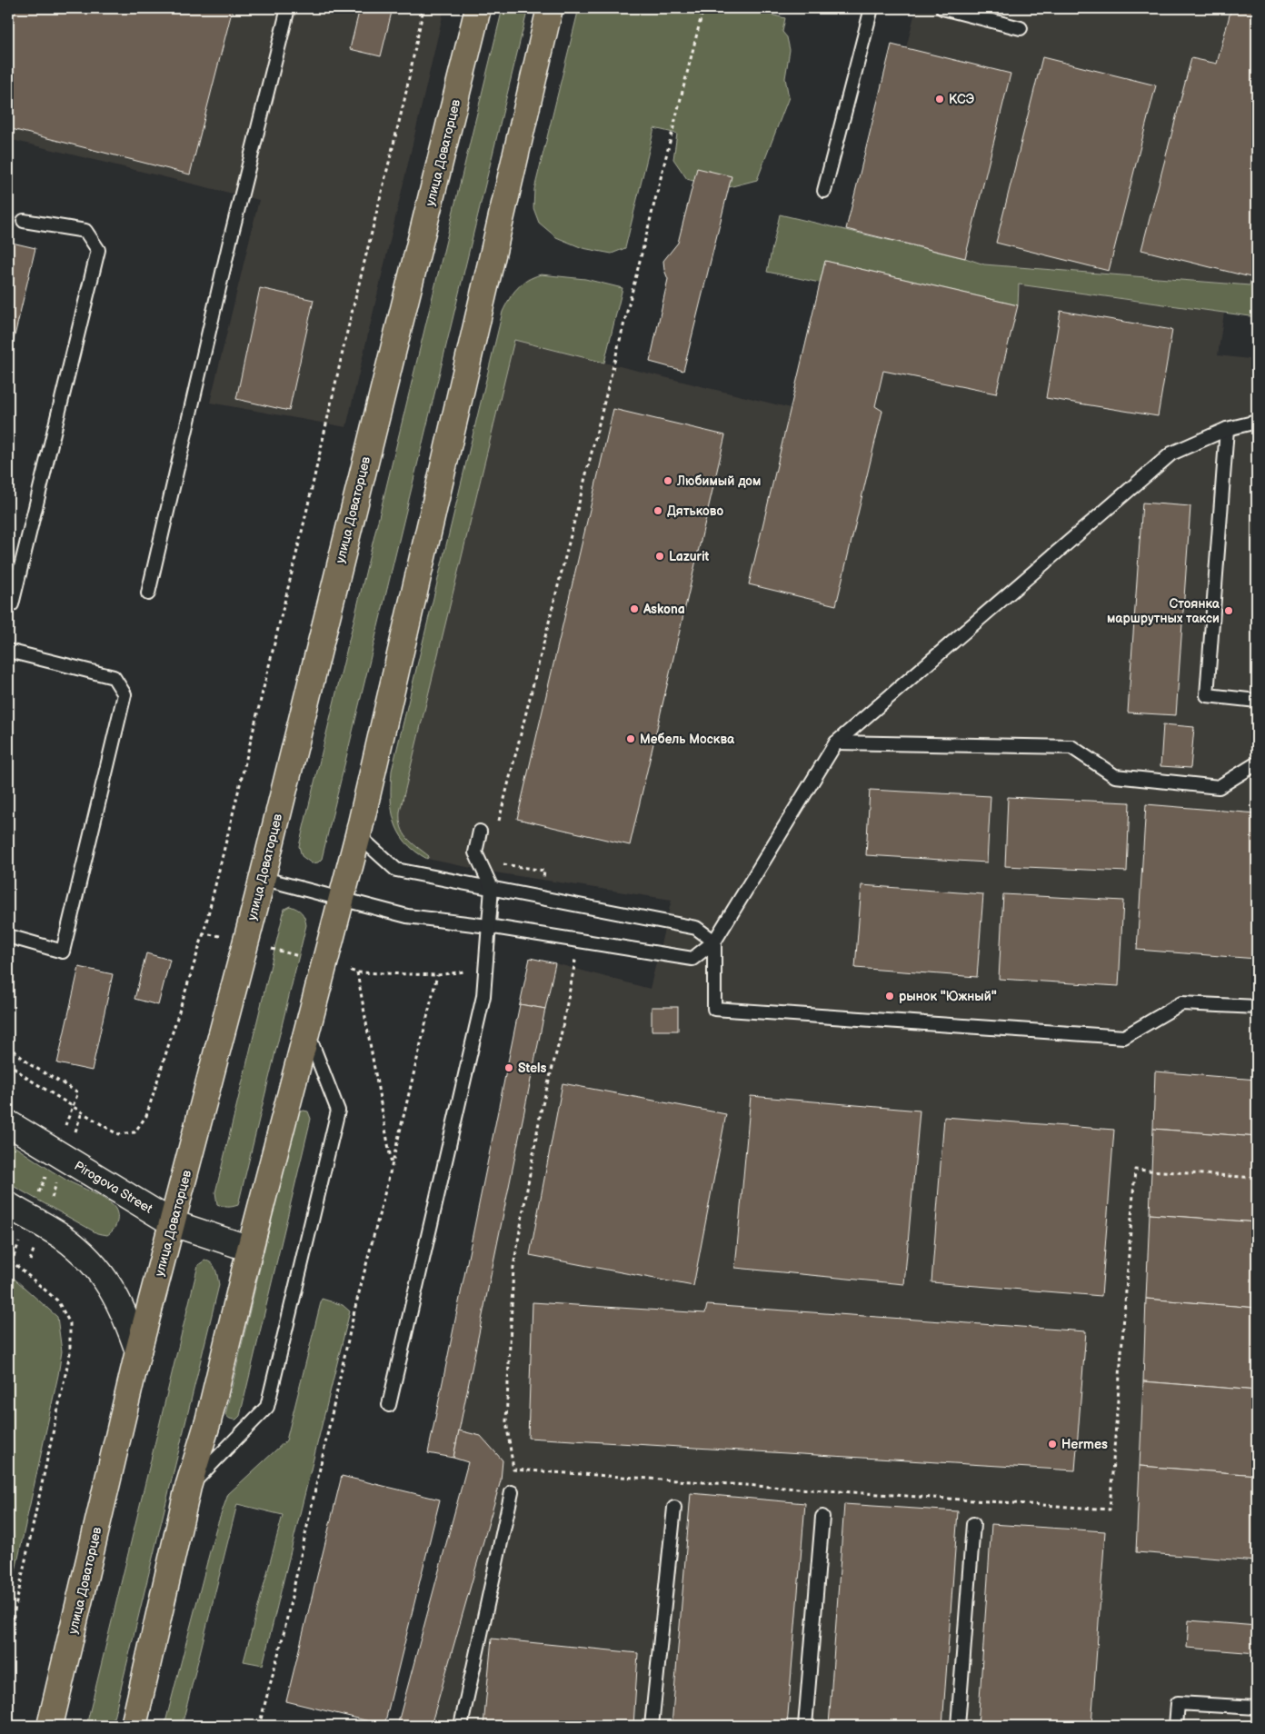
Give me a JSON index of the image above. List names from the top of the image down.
{
  "streets": {
    "main road": ["улица Доваторцев", "Pirogova Street"]
  },
  "crossings": [
    ["улица Доваторцев", "Pirogova Street"]
  ],
  "places": [
    "КСЭ",
    "Любимый дом",
    "Дятьково",
    "Lazurit",
    "Askona",
    "Стоянка маршрутных такси",
    "Мебель Москва",
    "рынок \"Южный\"",
    "Stels",
    "Hermes"
  ]
}
